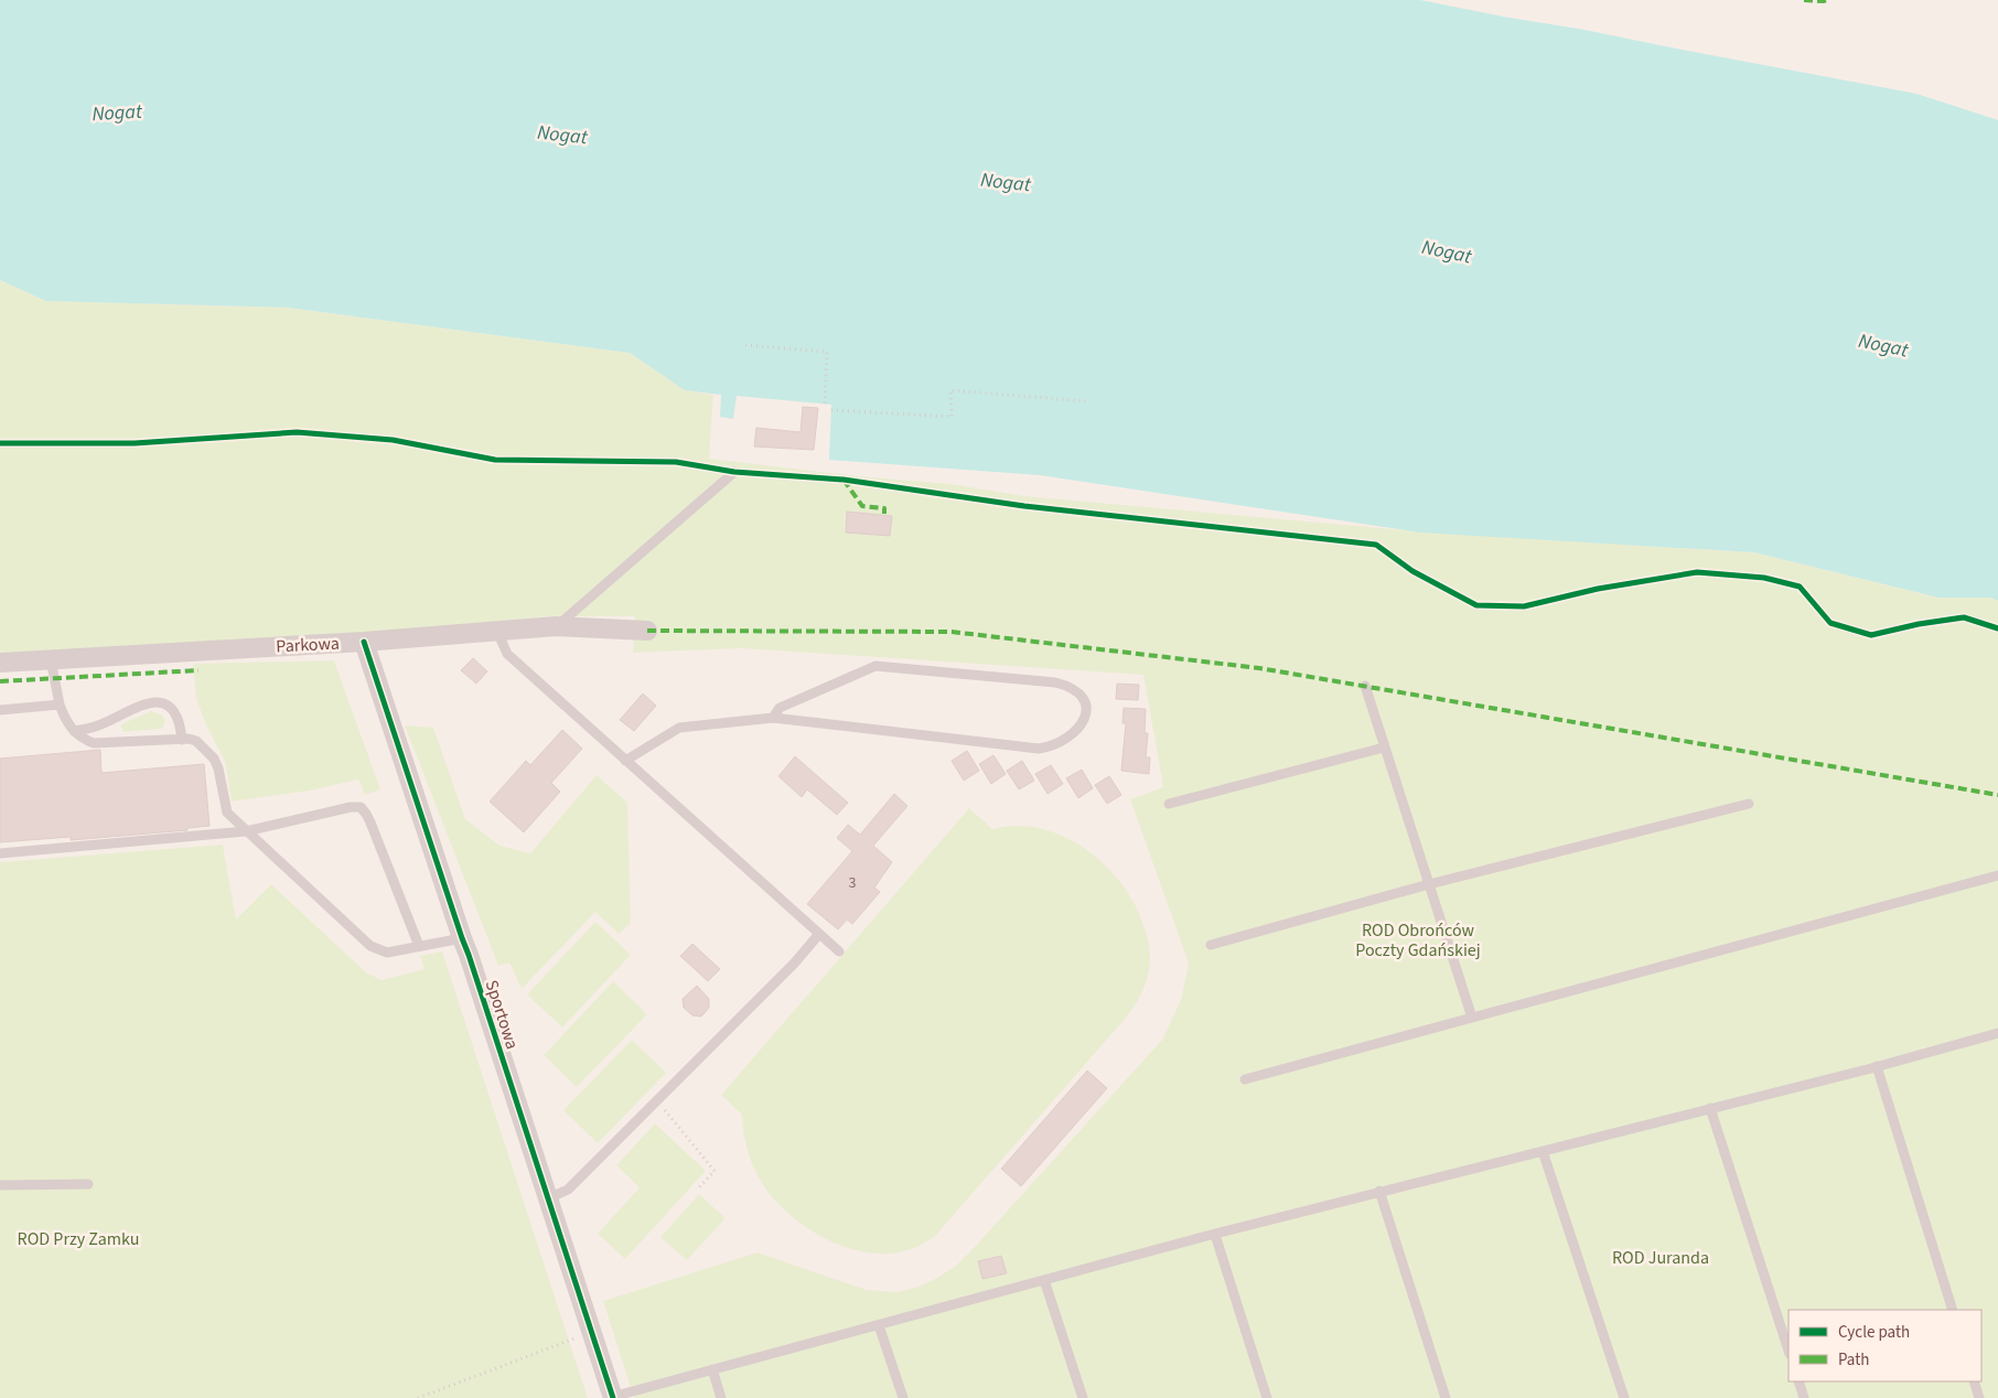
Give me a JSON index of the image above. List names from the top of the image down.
{
  "streets": {
    "street": ["Parkowa", "Sportowa"]
  },
  "crossings": [
    ["Parkowa", "Sportowa"]
  ],
  "water": ["Nogat"],
  "parks": ["ROD Obrońców Poczty Gdańskiej", "ROD Przy Zamku", "ROD Juranda"],
  "house_numbers": ["3"],
  "legend": ["Cycle path", "Path"]
}
